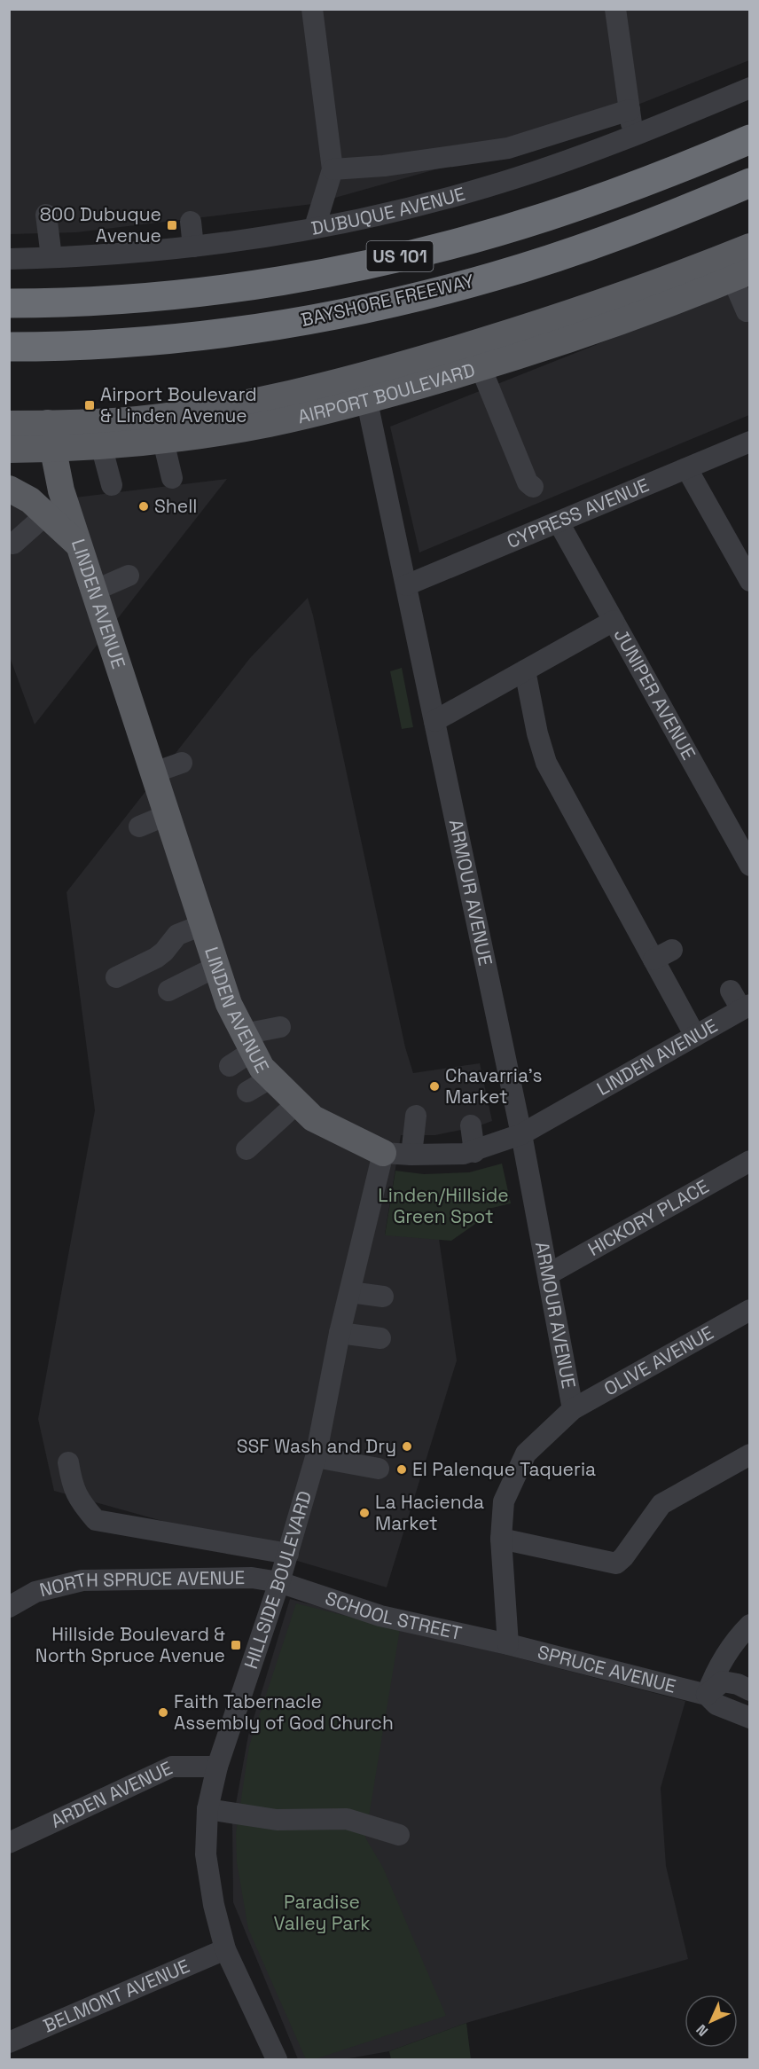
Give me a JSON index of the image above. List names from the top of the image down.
{
  "streets": {
    "highway": ["US 101", "BAYSHORE FREEWAY"],
    "main road": ["AIRPORT BOULEVARD", "LINDEN AVENUE"],
    "street": [
      "DUBUQUE AVENUE",
      "CYPRESS AVENUE",
      "JUNIPER AVENUE",
      "ARMOUR AVENUE",
      "HICKORY PLACE",
      "OLIVE AVENUE",
      "HILLSIDE BOULEVARD",
      "NORTH SPRUCE AVENUE",
      "SCHOOL STREET",
      "SPRUCE AVENUE",
      "ARDEN AVENUE",
      "BELMONT AVENUE"
    ]
  },
  "crossings": [
    ["AIRPORT BOULEVARD", "LINDEN AVENUE"],
    ["AIRPORT BOULEVARD", "ARMOUR AVENUE"],
    ["CYPRESS AVENUE", "JUNIPER AVENUE"],
    ["CYPRESS AVENUE", "ARMOUR AVENUE"],
    ["LINDEN AVENUE", "ARMOUR AVENUE"],
    ["LINDEN AVENUE", "HILLSIDE BOULEVARD"],
    ["ARMOUR AVENUE", "HICKORY PLACE"],
    ["ARMOUR AVENUE", "OLIVE AVENUE"],
    ["OLIVE AVENUE", "SCHOOL STREET"],
    ["OLIVE AVENUE", "SPRUCE AVENUE"],
    ["HILLSIDE BOULEVARD", "NORTH SPRUCE AVENUE"],
    ["HILLSIDE BOULEVARD", "SCHOOL STREET"],
    ["HILLSIDE BOULEVARD", "ARDEN AVENUE"],
    ["HILLSIDE BOULEVARD", "BELMONT AVENUE"],
    ["NORTH SPRUCE AVENUE", "SCHOOL STREET"],
    ["SCHOOL STREET", "SPRUCE AVENUE"]
  ],
  "parks": ["Linden/Hillside Green Spot", "Paradise Valley Park"],
  "places": {
    "transit": ["800 Dubuque Avenue", "Airport Boulevard & Linden Avenue", "Hillside Boulevard & North Spruce Avenue"],
    "other": [
      "Shell",
      "Chavarria's Market",
      "SSF Wash and Dry",
      "El Palenque Taqueria",
      "La Hacienda Market",
      "Faith Tabernacle Assembly of God Church"
    ]
  },
  "north": "bottom left"
}
